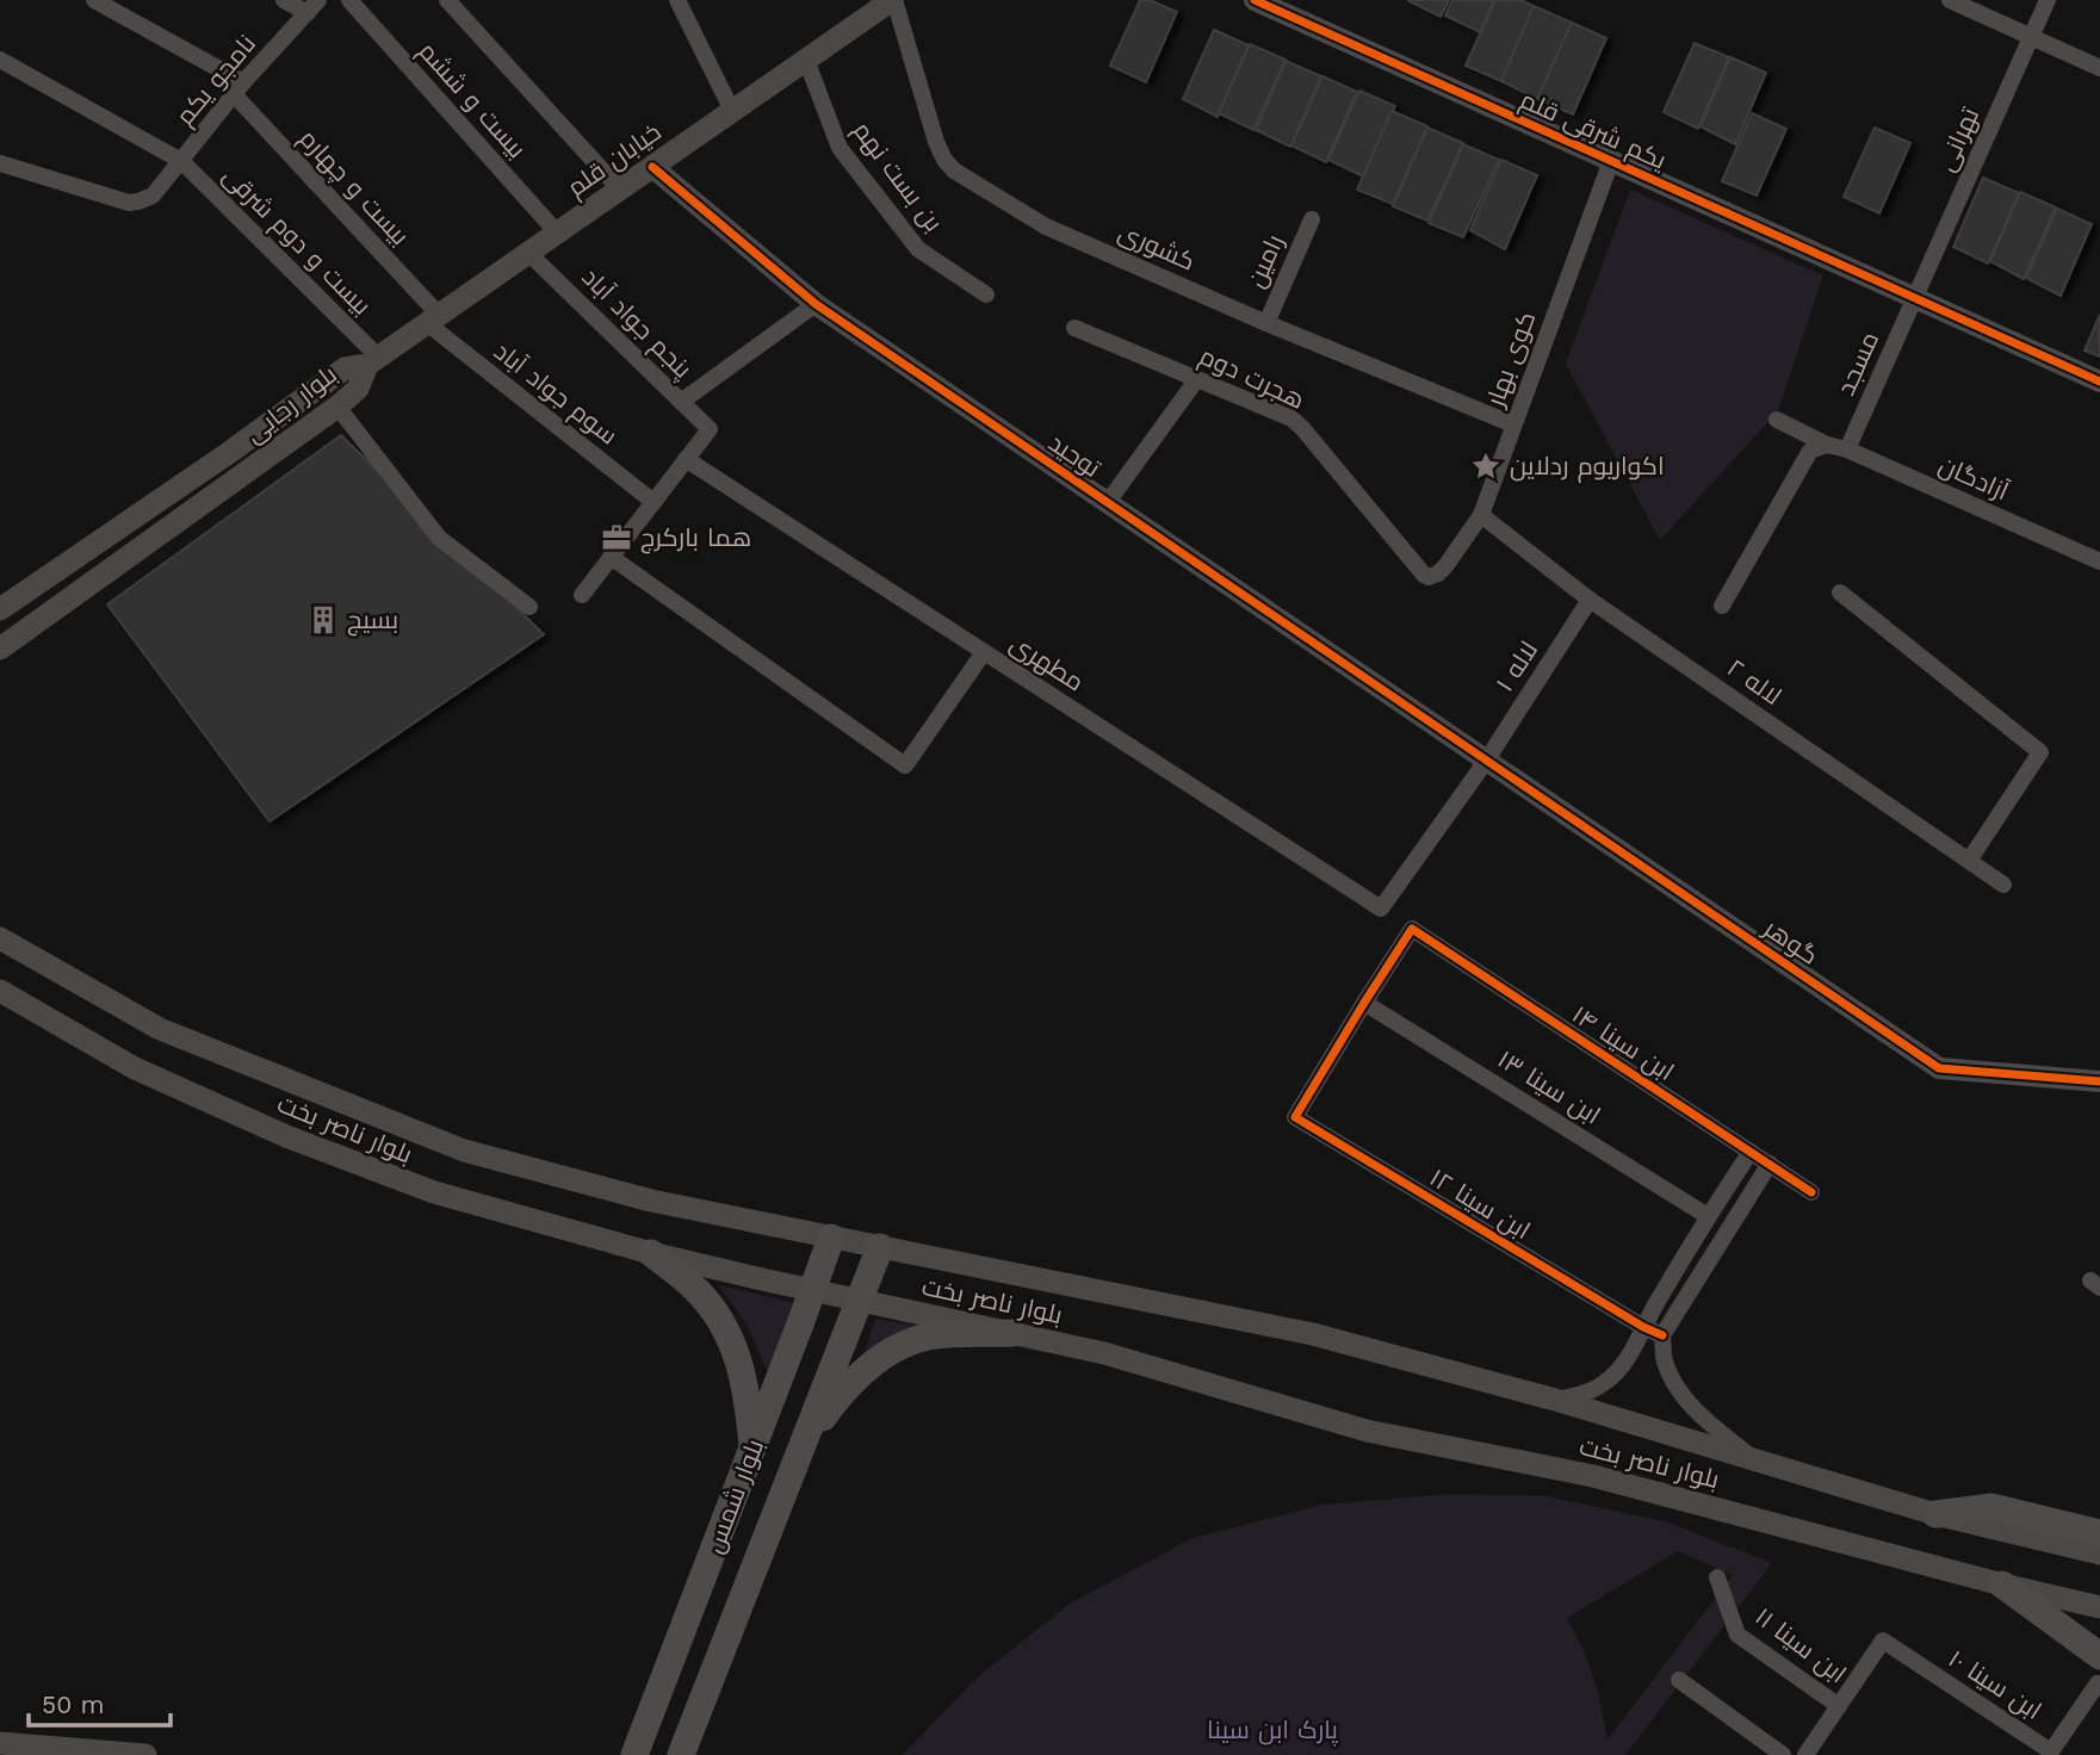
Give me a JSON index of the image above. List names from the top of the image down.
{
  "streets": {
    "main road": [
      "خیابان قلم",
      "بلوار رجایی",
      "بلوار ناصر بخت",
      "بلوار شمس"
    ],
    "street": [
      "نامجو یکم",
      "بیست و ششم",
      "یکم شرقی قلم",
      "تهرانی",
      "بن بست نهم",
      "بیست و چهارم",
      "بیست و دوم شرقی",
      "کشوری",
      "رامین",
      "پنجم جواد آباد",
      "کوی بهار",
      "مسجد",
      "هجرت دوم",
      "سوم جواد آباد",
      "توحید",
      "آزادگان",
      "مطهری",
      "لاله ۱",
      "لاله ۲",
      "گوهر",
      "ابن سینا ۱۴",
      "ابن سینا ۱۳",
      "ابن سینا ۱۲",
      "ابن سینا ۱۱",
      "ابن سینا ۱۰"
    ]
  },
  "crossings": [
    ["نامجو یکم", "بیست و چهارم"],
    ["نامجو یکم", "بیست و دوم شرقی"],
    ["بیست و ششم", "خیابان قلم"],
    ["یکم شرقی قلم", "تهرانی"],
    ["یکم شرقی قلم", "کوی بهار"],
    ["یکم شرقی قلم", "مسجد"],
    ["تهرانی", "مسجد"],
    ["خیابان قلم", "بن بست نهم"],
    ["خیابان قلم", "بیست و چهارم"],
    ["خیابان قلم", "بیست و دوم شرقی"],
    ["خیابان قلم", "کشوری"],
    ["خیابان قلم", "پنجم جواد آباد"],
    ["خیابان قلم", "سوم جواد آباد"],
    ["خیابان قلم", "بلوار رجایی"],
    ["خیابان قلم", "توحید"],
    ["بیست و چهارم", "سوم جواد آباد"],
    ["بیست و دوم شرقی", "بلوار رجایی"],
    ["کشوری", "رامین"],
    ["کشوری", "کوی بهار"],
    ["پنجم جواد آباد", "مطهری"],
    ["کوی بهار", "هجرت دوم"],
    ["کوی بهار", "لاله ۲"],
    ["مسجد", "آزادگان"],
    ["توحید", "لاله ۱"],
    ["توحید", "گوهر"],
    ["مطهری", "لاله ۱"],
    ["لاله ۱", "لاله ۲"],
    ["لاله ۱", "گوهر"],
    ["ابن سینا ۱۴", "ابن سینا ۱۳"],
    ["ابن سینا ۱۴", "ابن سینا ۱۲"],
    ["ابن سینا ۱۳", "ابن سینا ۱۲"],
    ["بلوار ناصر بخت", "بلوار شمس"],
    ["ابن سینا ۱۱", "ابن سینا ۱۰"]
  ],
  "parks": ["پارک ابن سینا"],
  "places": {
    "place": ["اکواریوم ردلاین"],
    "office": ["هما بارکرج"],
    "building": ["بسیج"]
  },
  "scale_bar": "50 m"
}
